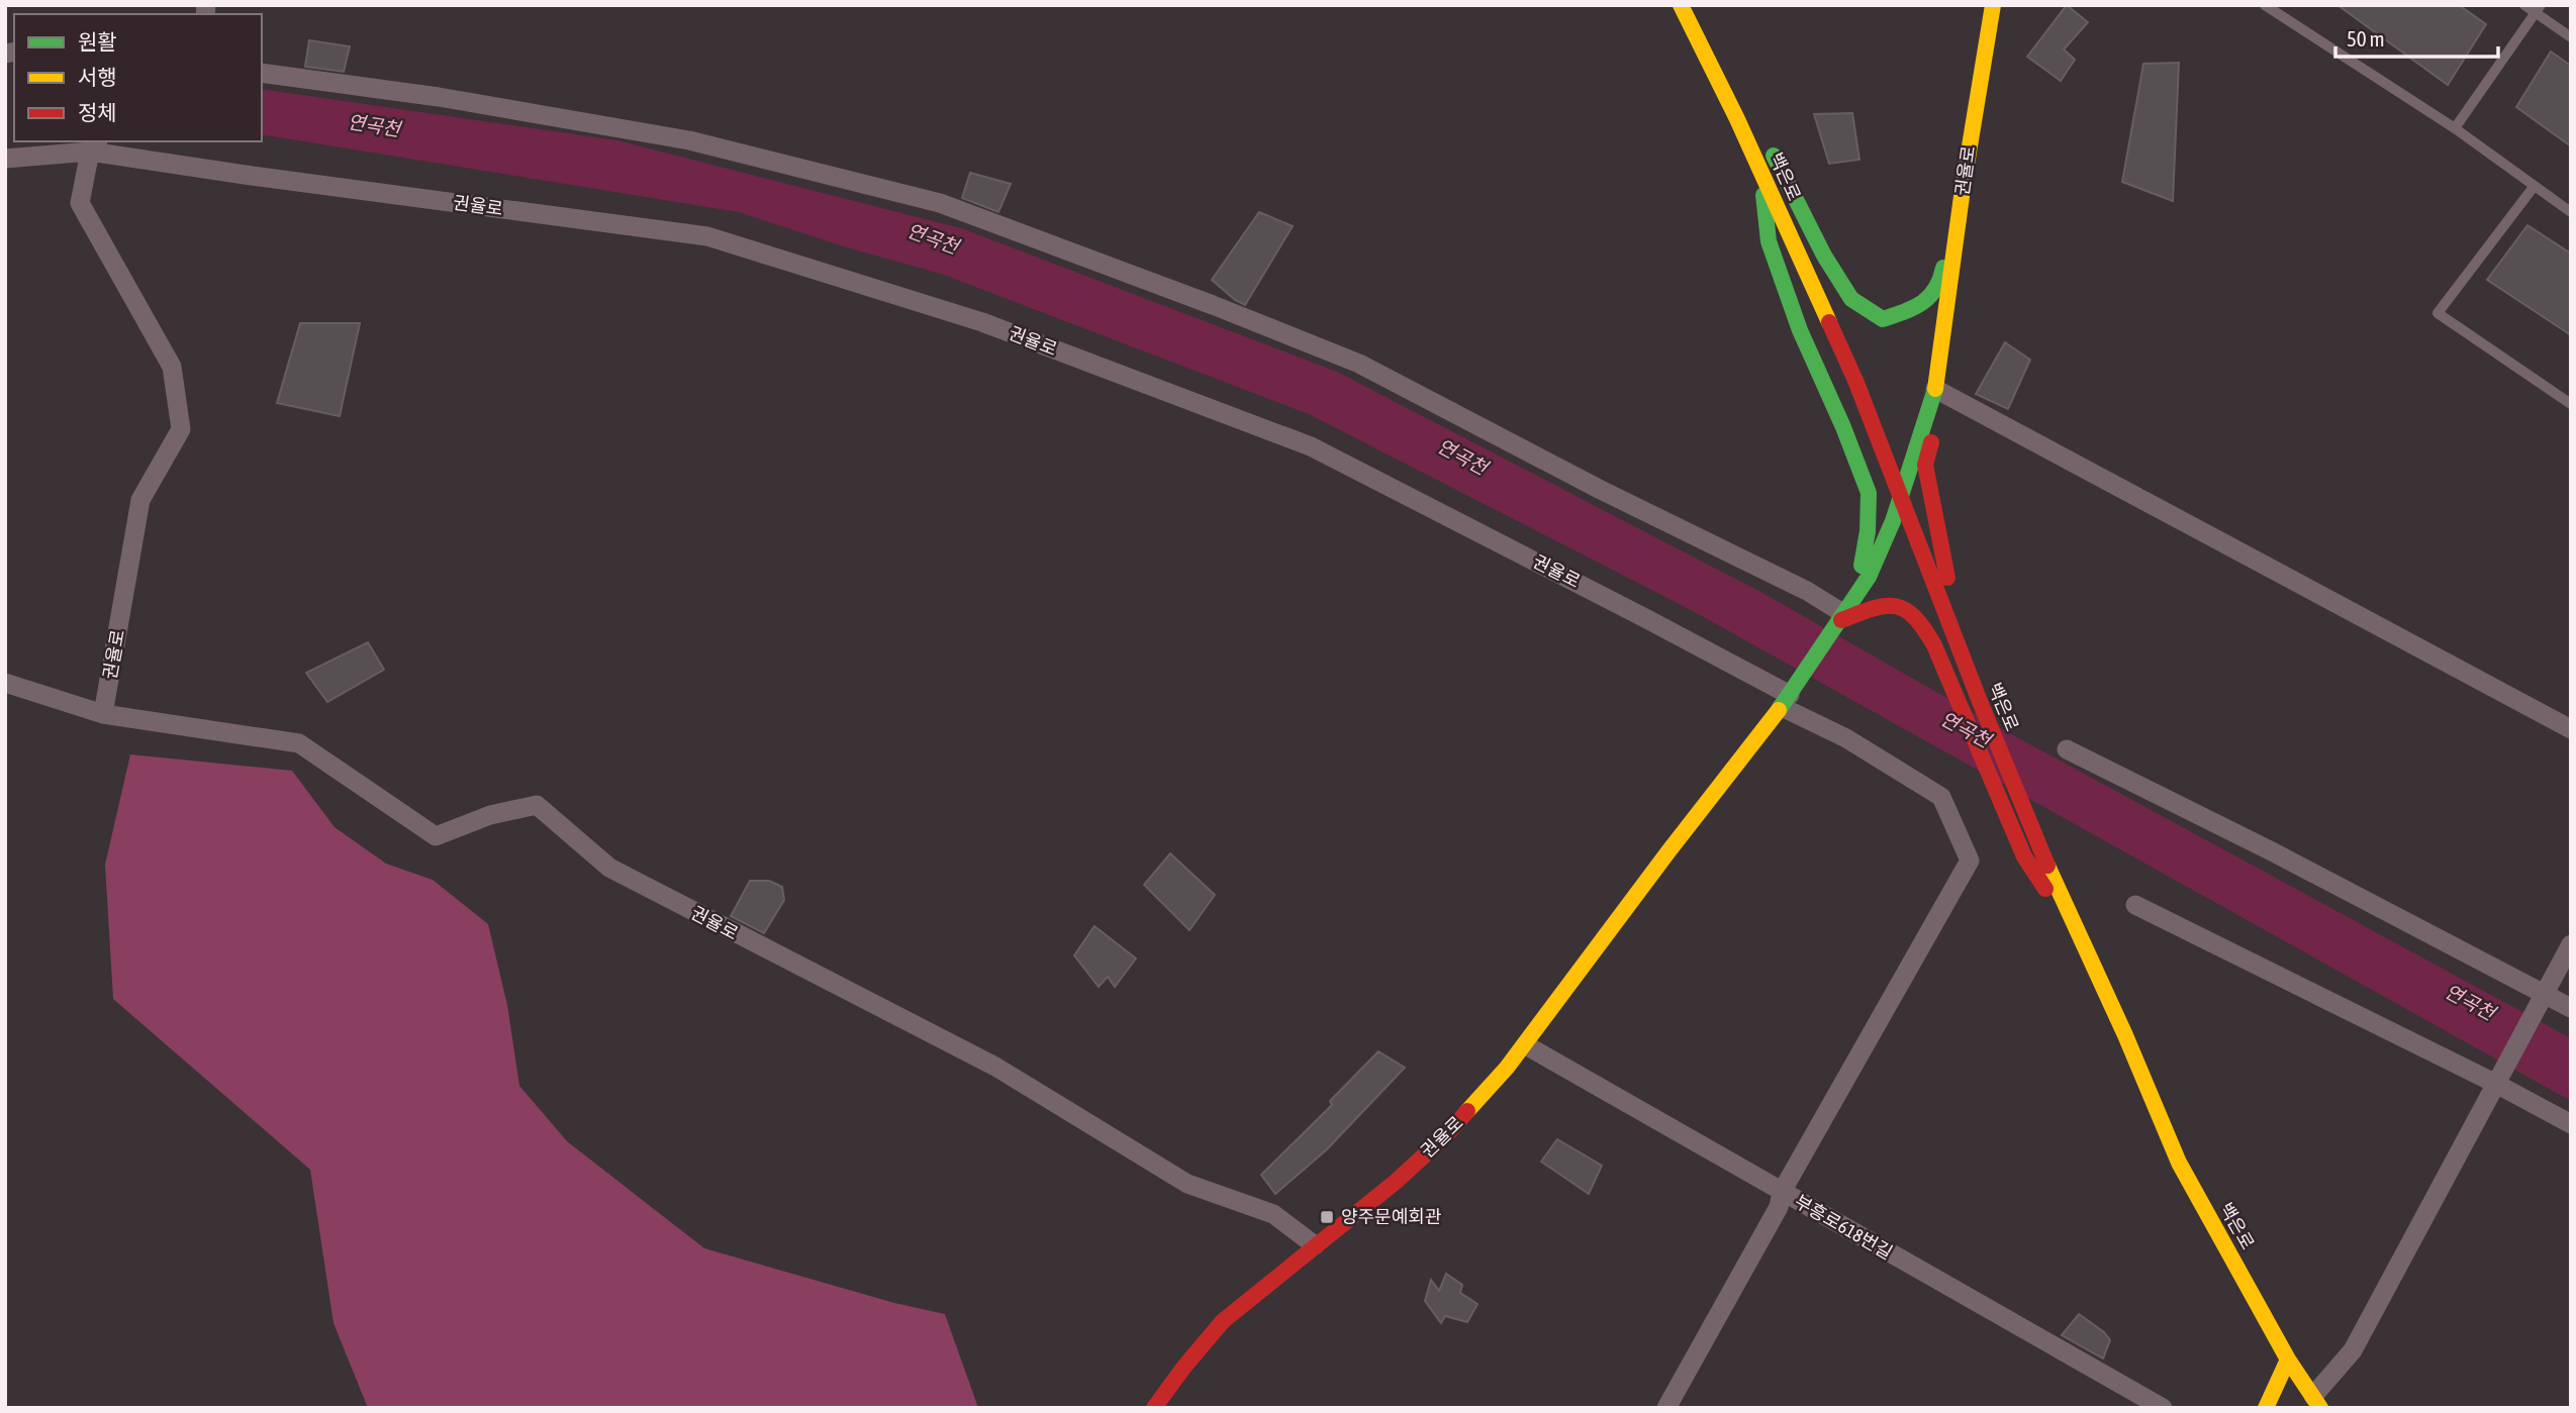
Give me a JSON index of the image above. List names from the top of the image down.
{
  "streets": {
    "main road": ["권율로", "백은로"],
    "street": ["부흥로618번길"]
  },
  "crossings": [
    ["권율로", "백은로"],
    ["권율로", "부흥로618번길"]
  ],
  "water": ["연곡천"],
  "places": {
    "transit": ["양주문예회관"]
  },
  "legend": ["원활", "서행", "정체"],
  "scale_bar": "50 m"
}
